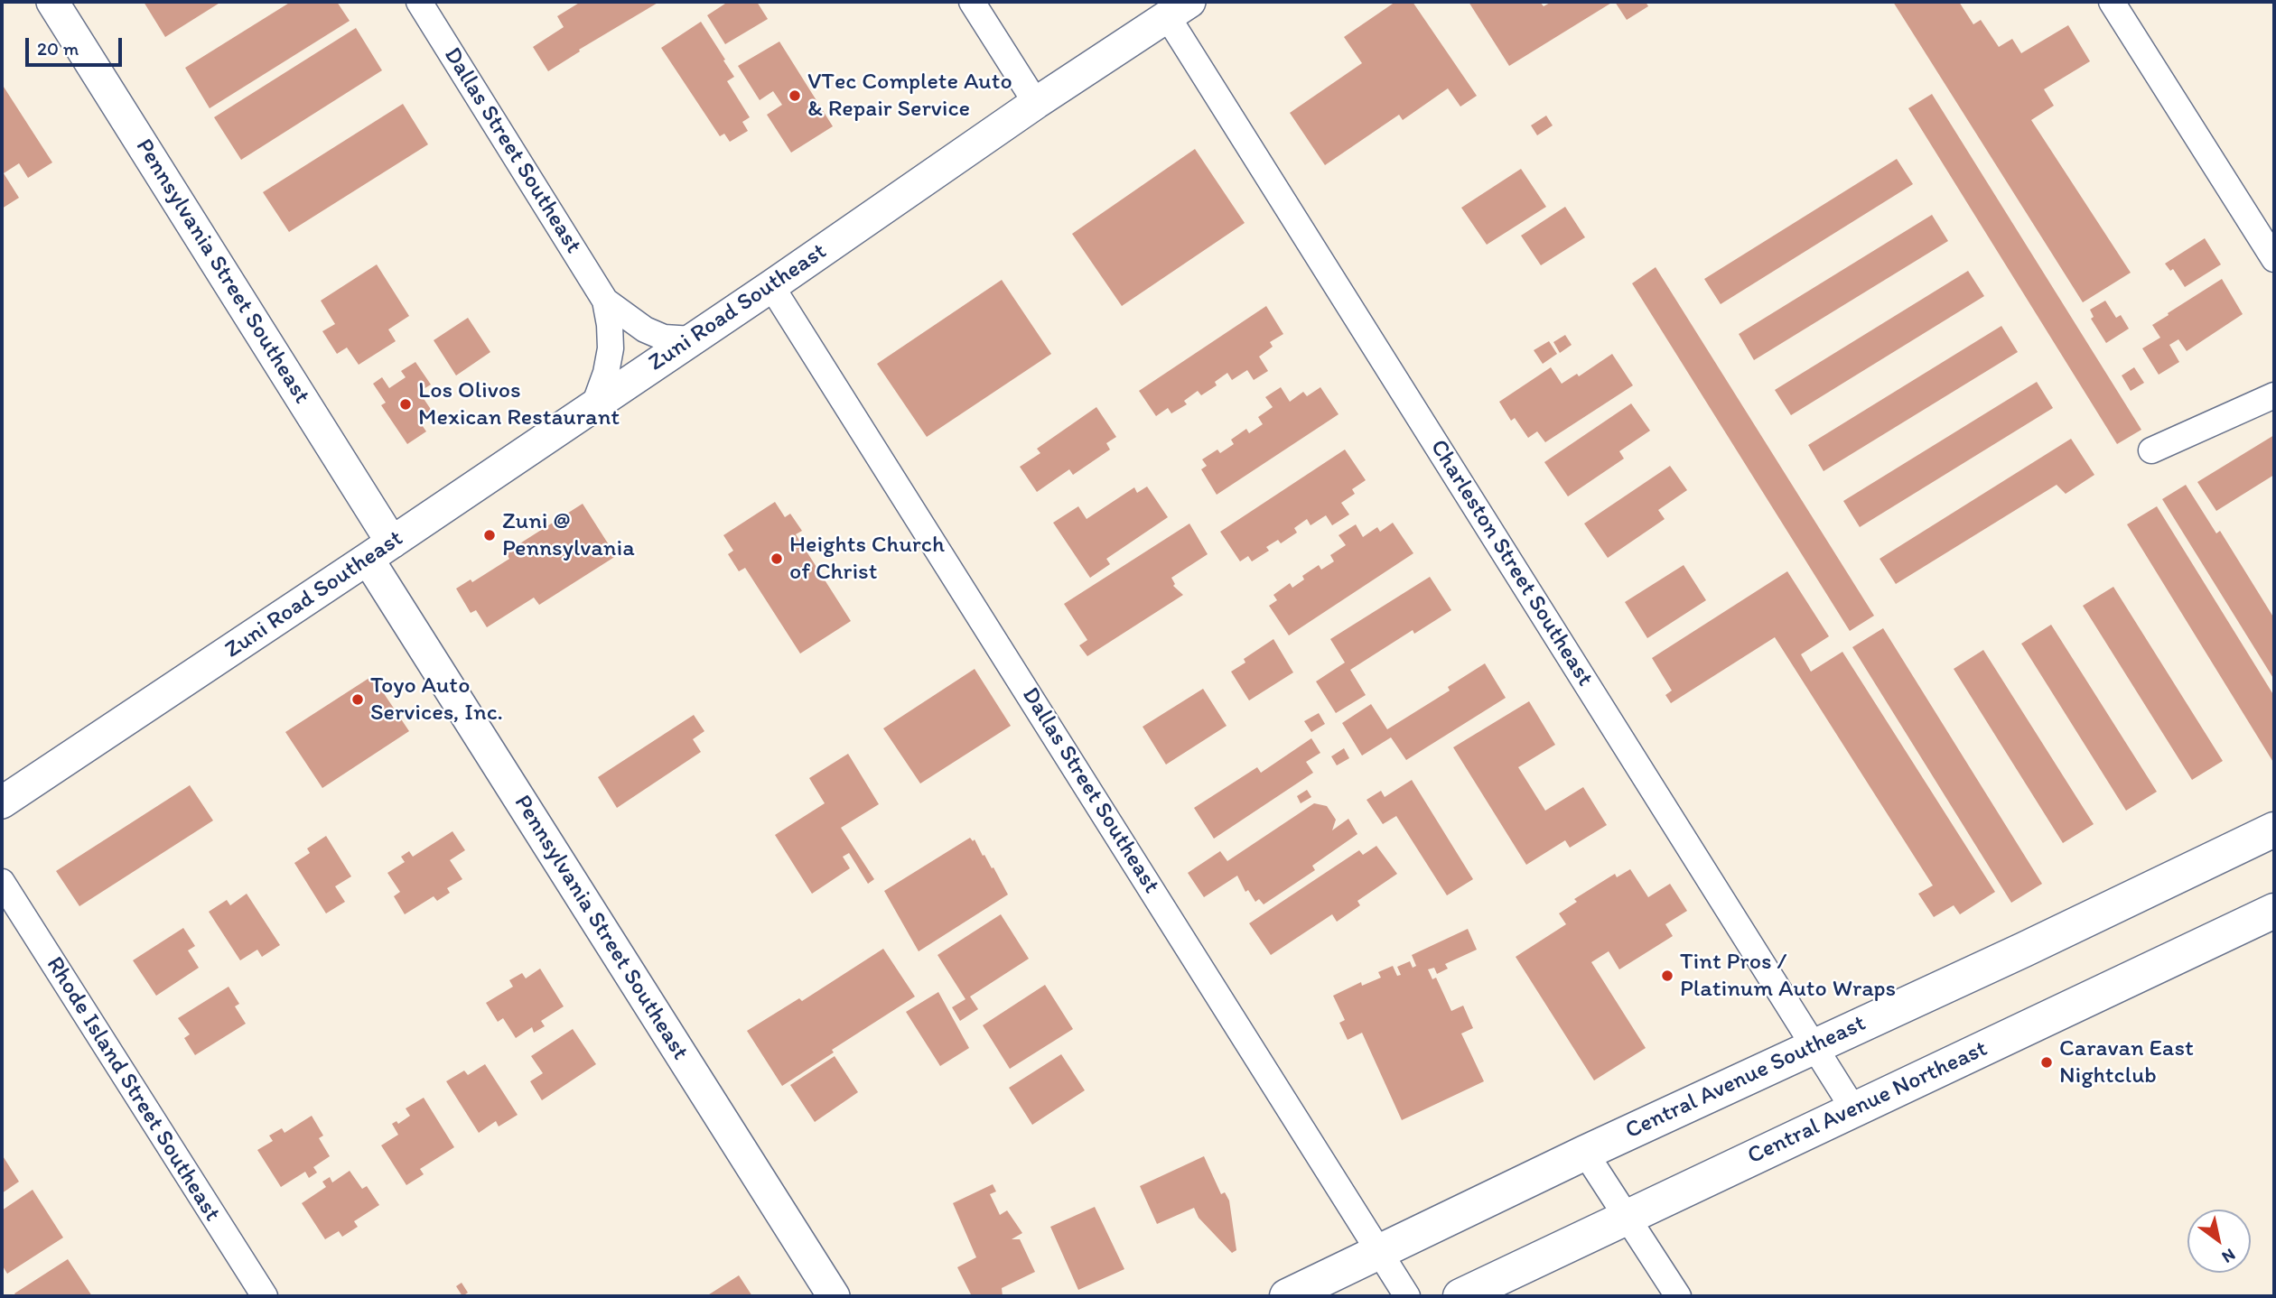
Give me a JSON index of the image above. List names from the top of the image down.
{
  "streets": {
    "main road": ["Central Avenue Southeast", "Central Avenue Northeast"],
    "street": [
      "Dallas Street Southeast",
      "Pennsylvania Street Southeast",
      "Zuni Road Southeast",
      "Charleston Street Southeast",
      "Rhode Island Street Southeast"
    ]
  },
  "crossings": [
    ["Dallas Street Southeast", "Zuni Road Southeast"],
    ["Dallas Street Southeast", "Central Avenue Southeast"],
    ["Pennsylvania Street Southeast", "Zuni Road Southeast"],
    ["Zuni Road Southeast", "Charleston Street Southeast"],
    ["Charleston Street Southeast", "Central Avenue Southeast"],
    ["Charleston Street Southeast", "Central Avenue Northeast"]
  ],
  "places": [
    "VTec Complete Auto & Repair Service",
    "Los Olivos Mexican Restaurant",
    "Zuni @ Pennsylvania",
    "Heights Church of Christ",
    "Toyo Auto Services, Inc.",
    "Tint Pros / Platinum Auto Wraps",
    "Caravan East Nightclub"
  ],
  "scale_bar": "20 m",
  "north": "bottom right"
}
